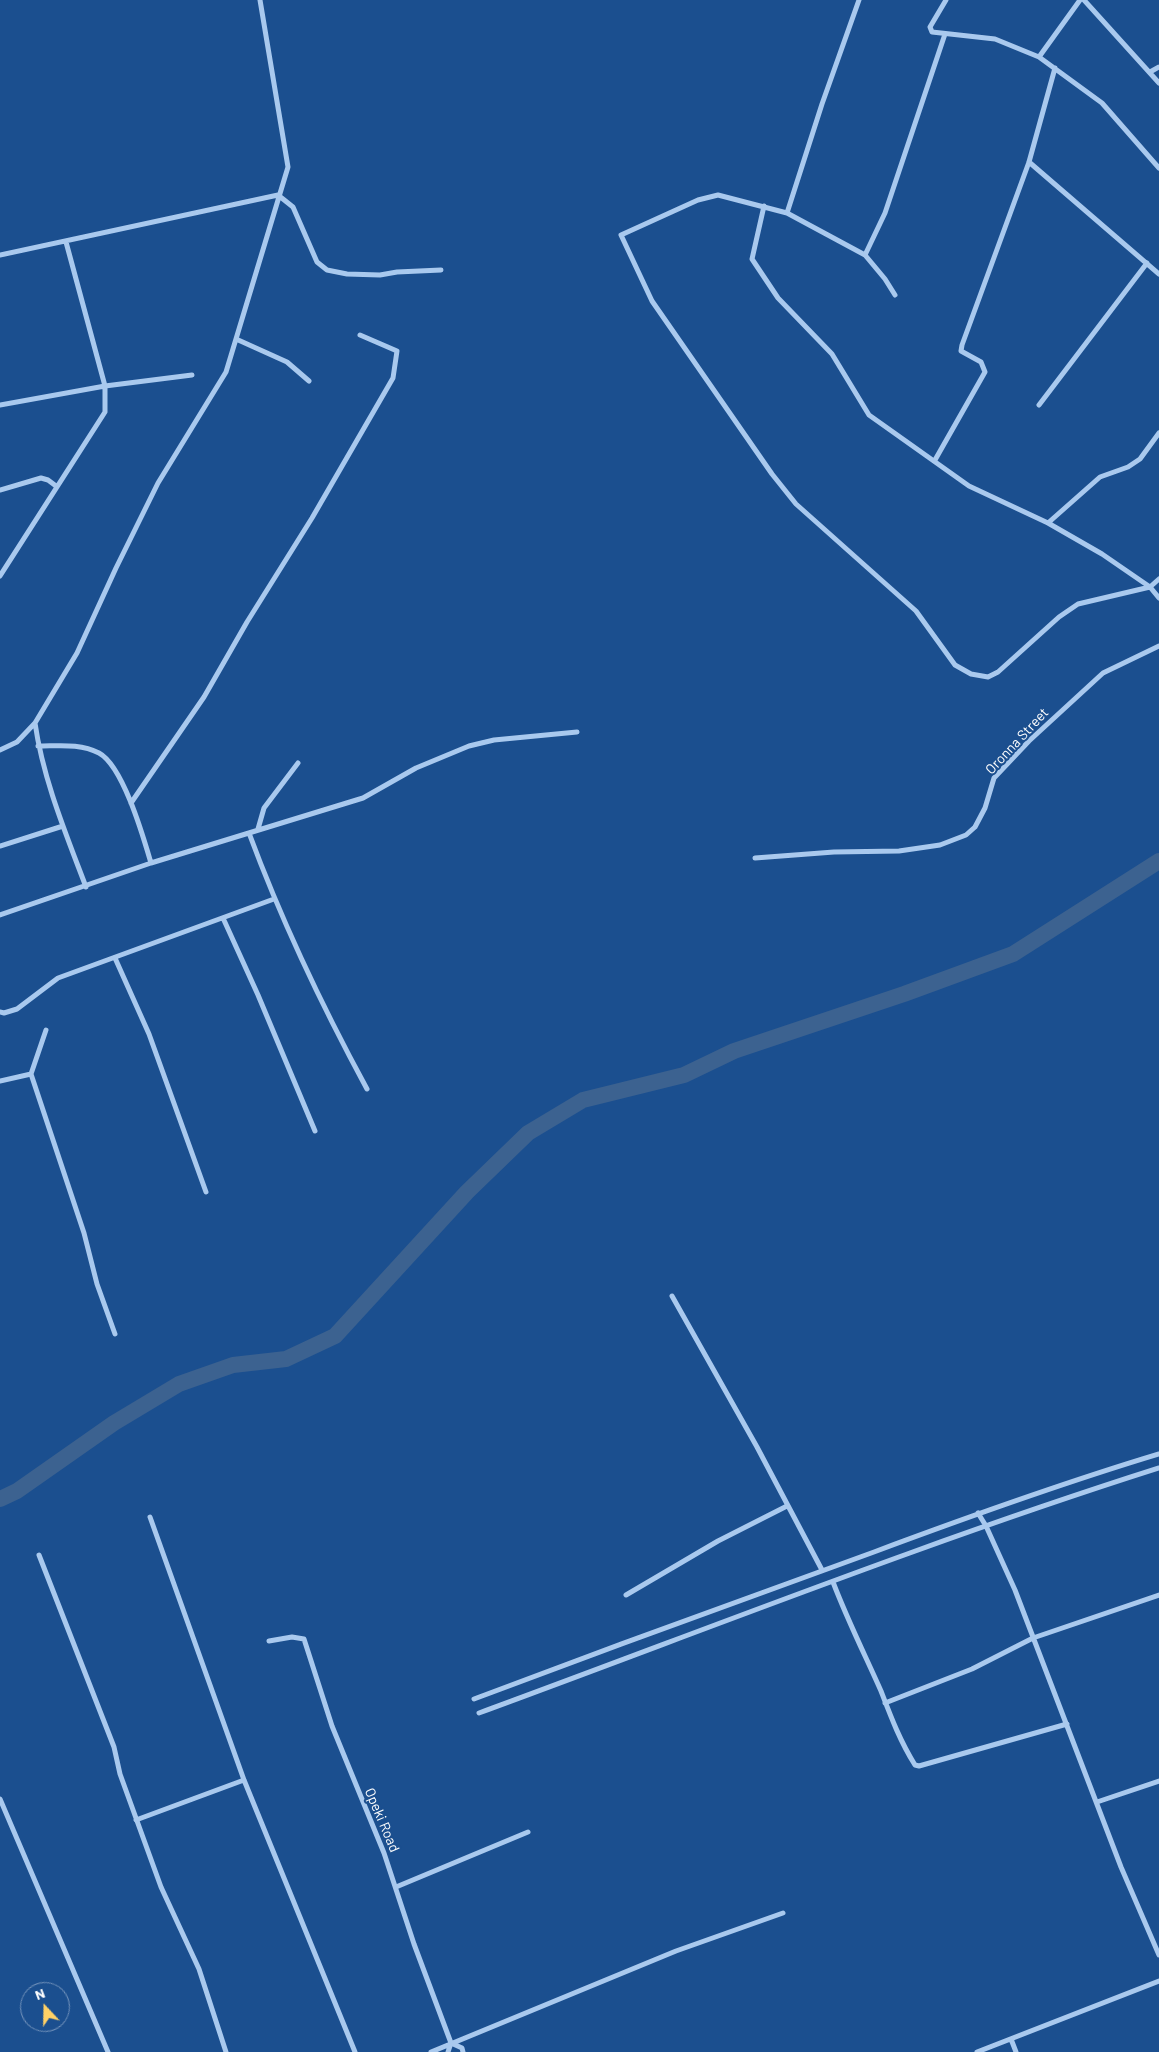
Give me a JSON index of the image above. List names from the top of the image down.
{
  "streets": {
    "street": ["Oronna Street", "Opeki Road"]
  },
  "north": "top"
}
